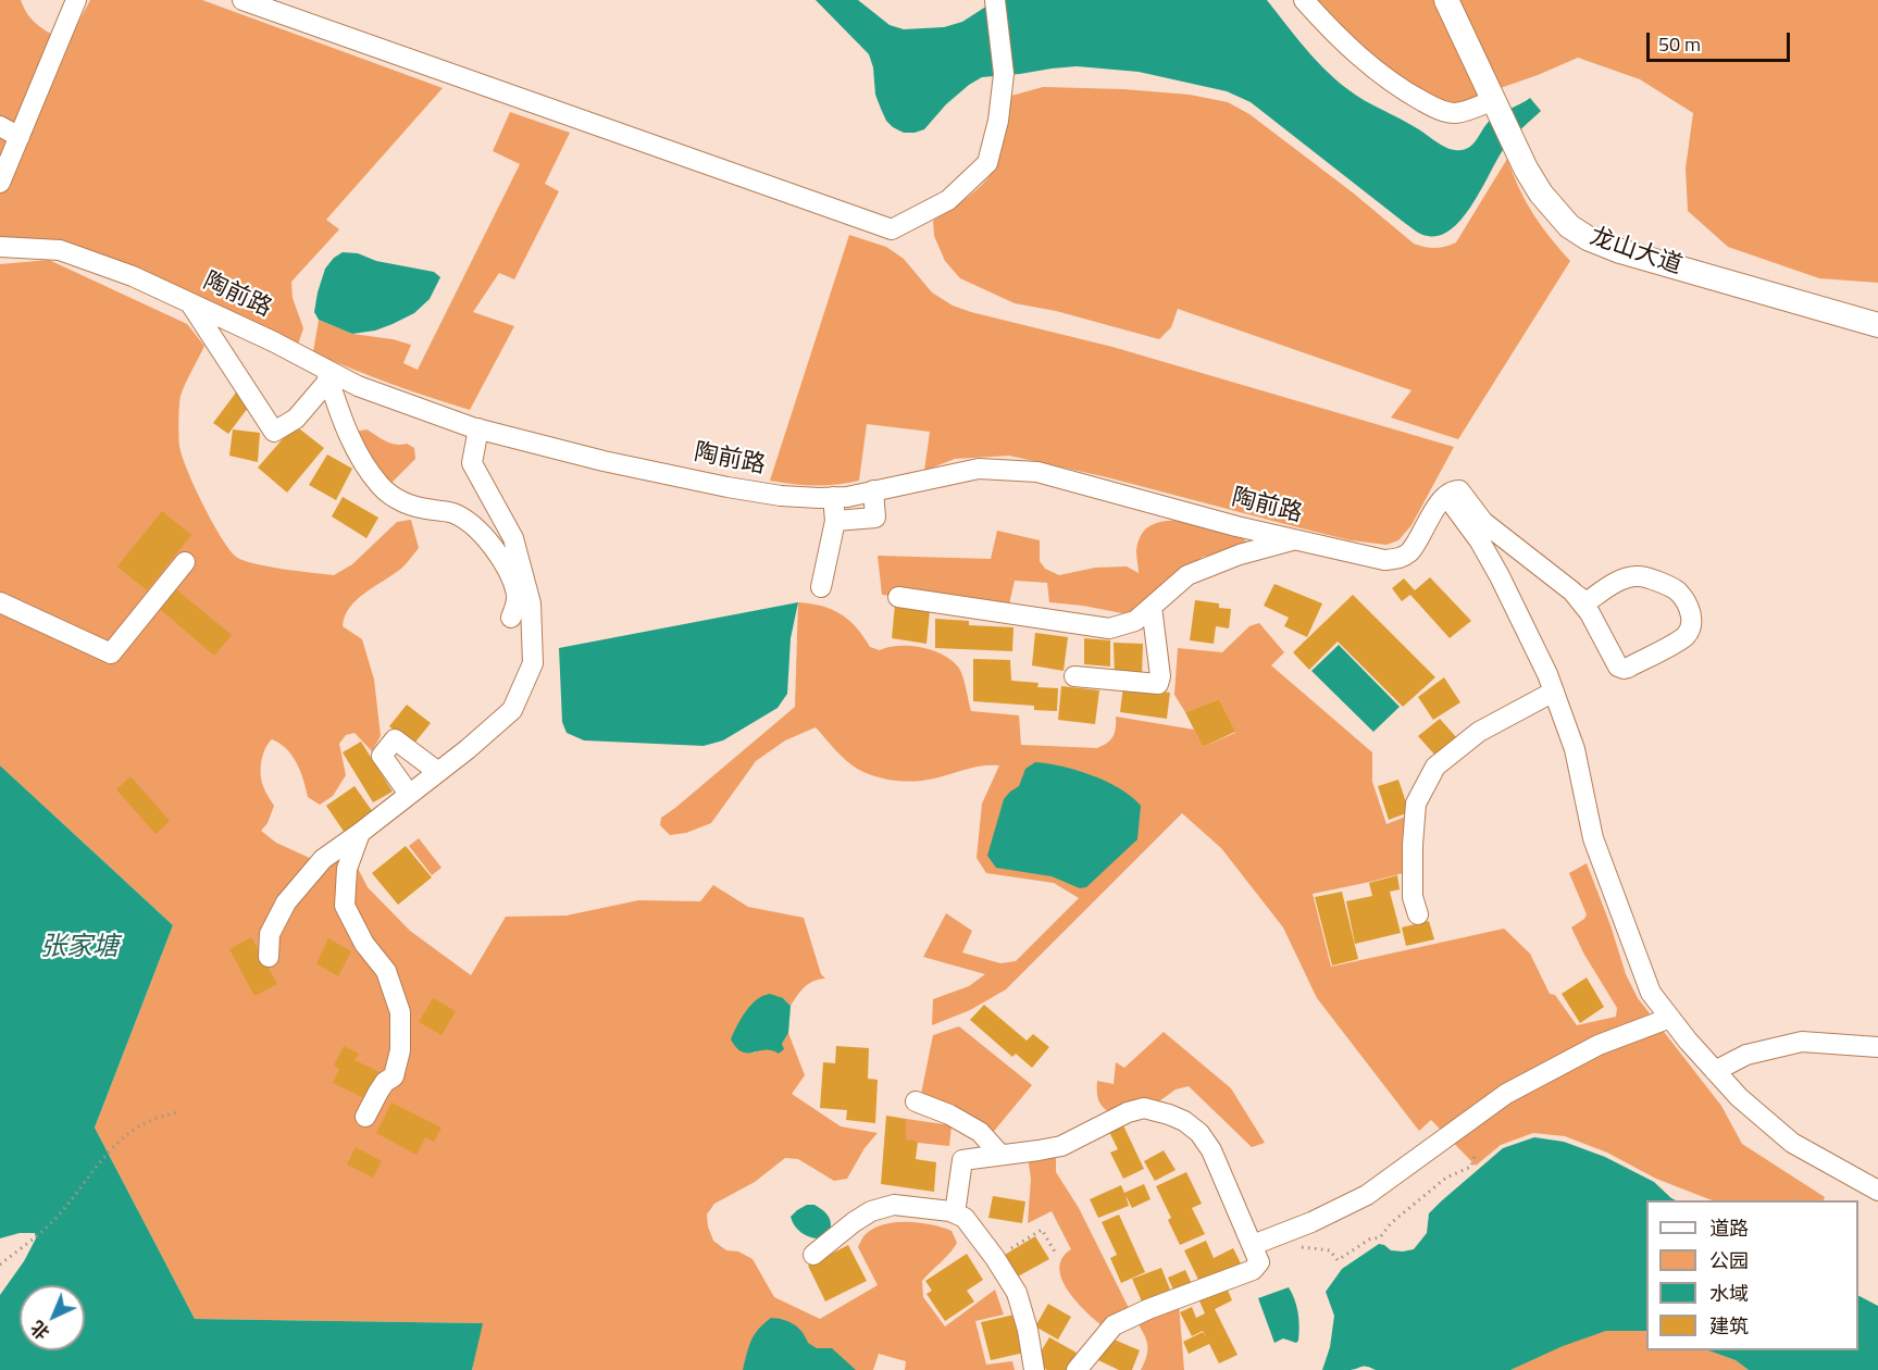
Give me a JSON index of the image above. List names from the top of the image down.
{
  "streets": {
    "main road": ["龙山大道"],
    "street": ["陶前路"]
  },
  "water": ["张家塘"],
  "legend": [
    "道路",
    "公园",
    "水域",
    "建筑"
  ],
  "scale_bar": "50 m",
  "north": "bottom left"
}
